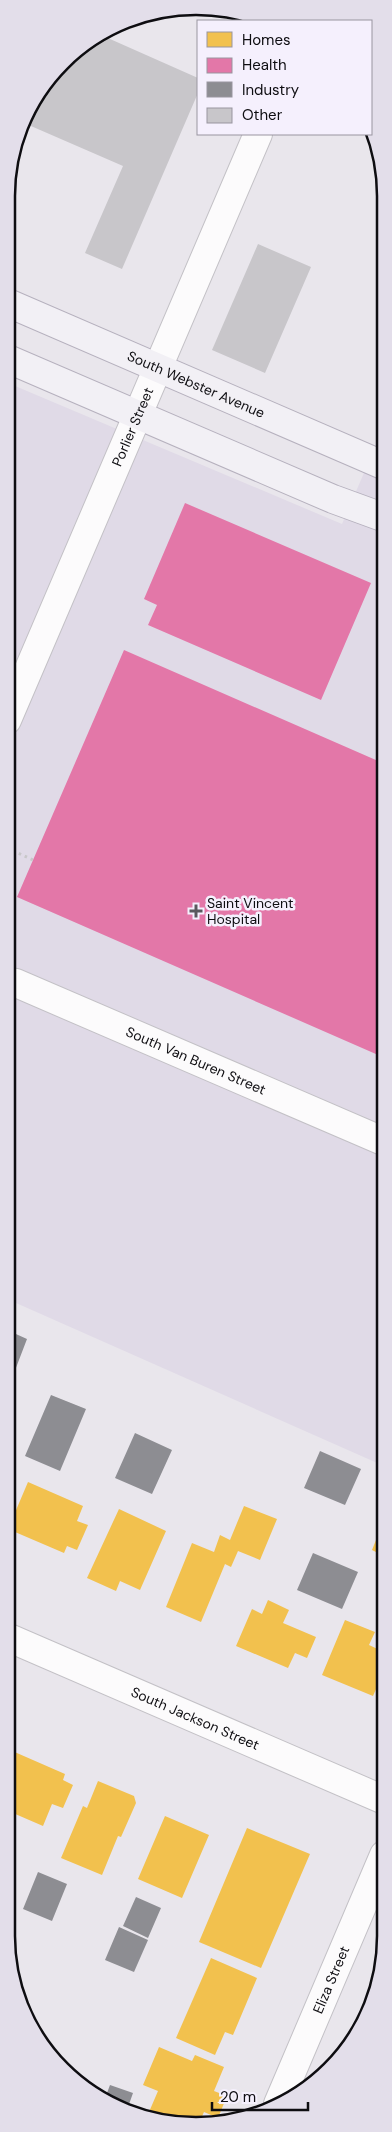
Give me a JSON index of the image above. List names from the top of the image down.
{
  "streets": {
    "main road": ["South Webster Avenue"],
    "street": [
      "Porlier Street",
      "South Van Buren Street",
      "South Jackson Street",
      "Eliza Street"
    ]
  },
  "crossings": [
    ["South Webster Avenue", "Porlier Street"]
  ],
  "places": {
    "health": ["Saint Vincent Hospital"]
  },
  "legend": [
    "Homes",
    "Health",
    "Industry",
    "Other"
  ],
  "scale_bar": "20 m"
}
